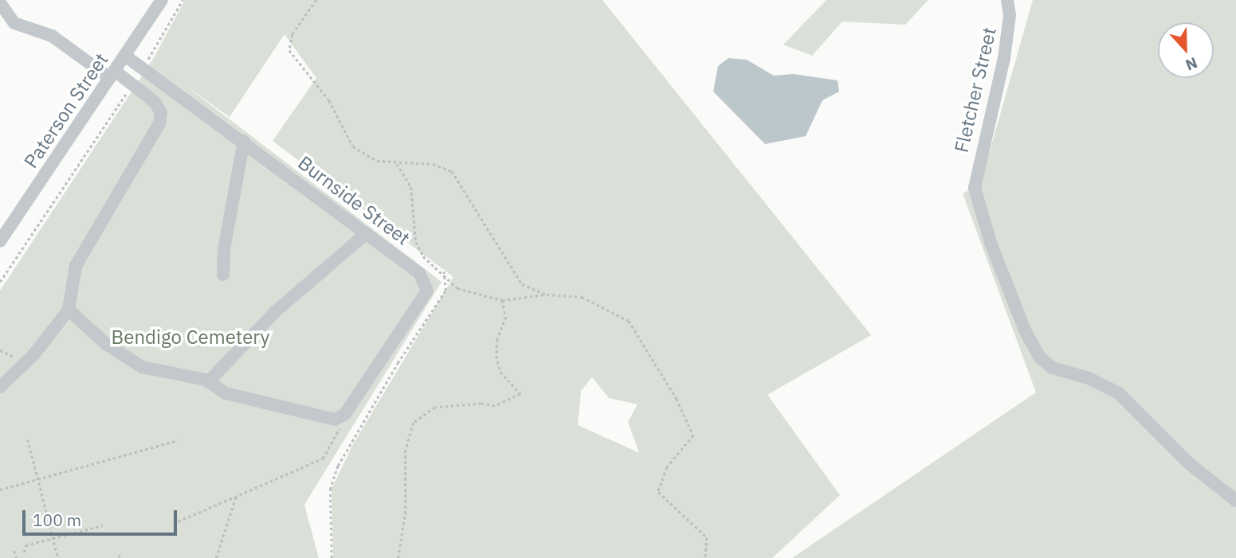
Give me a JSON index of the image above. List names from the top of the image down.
{
  "streets": {
    "street": ["Fletcher Street", "Paterson Street", "Burnside Street"]
  },
  "crossings": [
    ["Paterson Street", "Burnside Street"]
  ],
  "parks": ["Bendigo Cemetery"],
  "scale_bar": "100 m",
  "north": "bottom"
}
